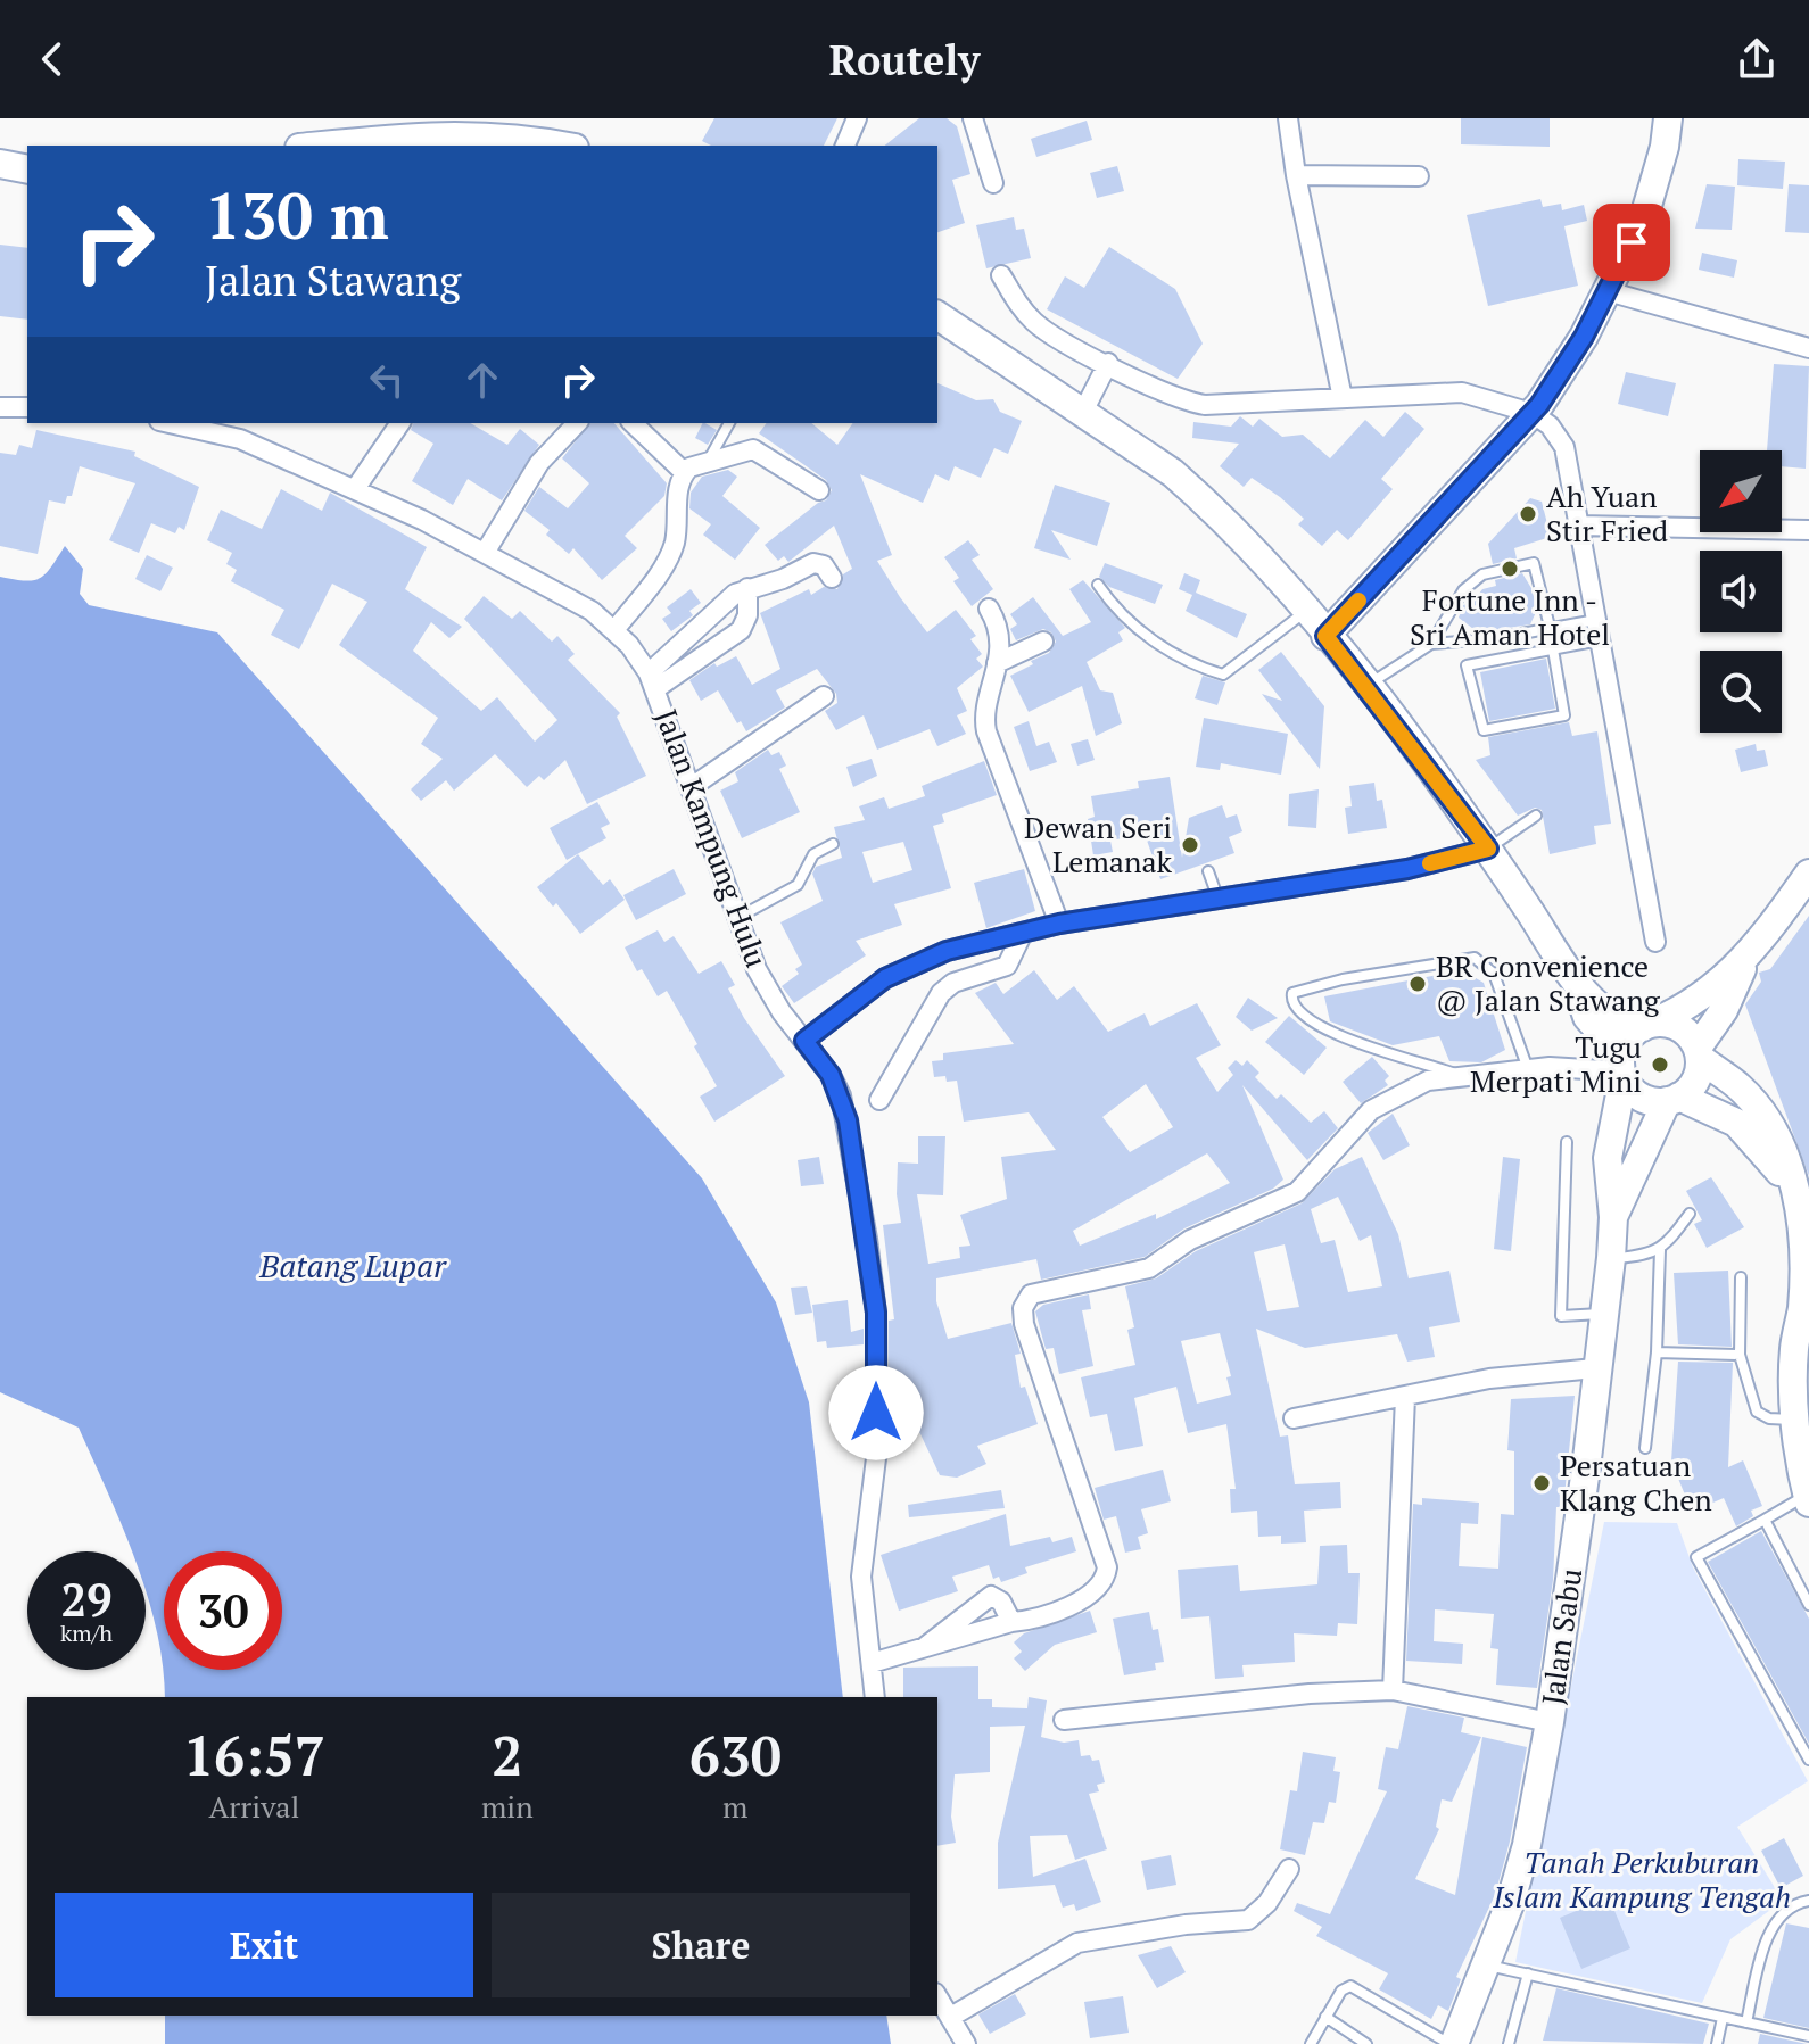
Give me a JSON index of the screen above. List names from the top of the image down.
{
  "streets": {
    "main road": ["Jalan Sabu"],
    "street": ["Jalan Kampung Hulu"]
  },
  "water": ["Batang Lupar"],
  "parks": ["Tanah Perkuburan Islam Kampung Tengah"],
  "places": [
    "Ah Yuan Stir Fried",
    "Fortune Inn - Sri Aman Hotel",
    "Dewan Seri Lemanak",
    "BR Convenience @ Jalan Stawang",
    "Tugu Merpati Mini",
    "Persatuan Klang Chen"
  ],
  "north": "bottom left",
  "page": {
    "header": "Routely",
    "turn": ["130 m", "Jalan Stawang"],
    "speed": "29 km/h",
    "limit": "30",
    "eta": [
      "16:57",
      "Arrival",
      "2",
      "min",
      "630",
      "m"
    ],
    "buttons": ["Exit", "Share"]
  }
}
